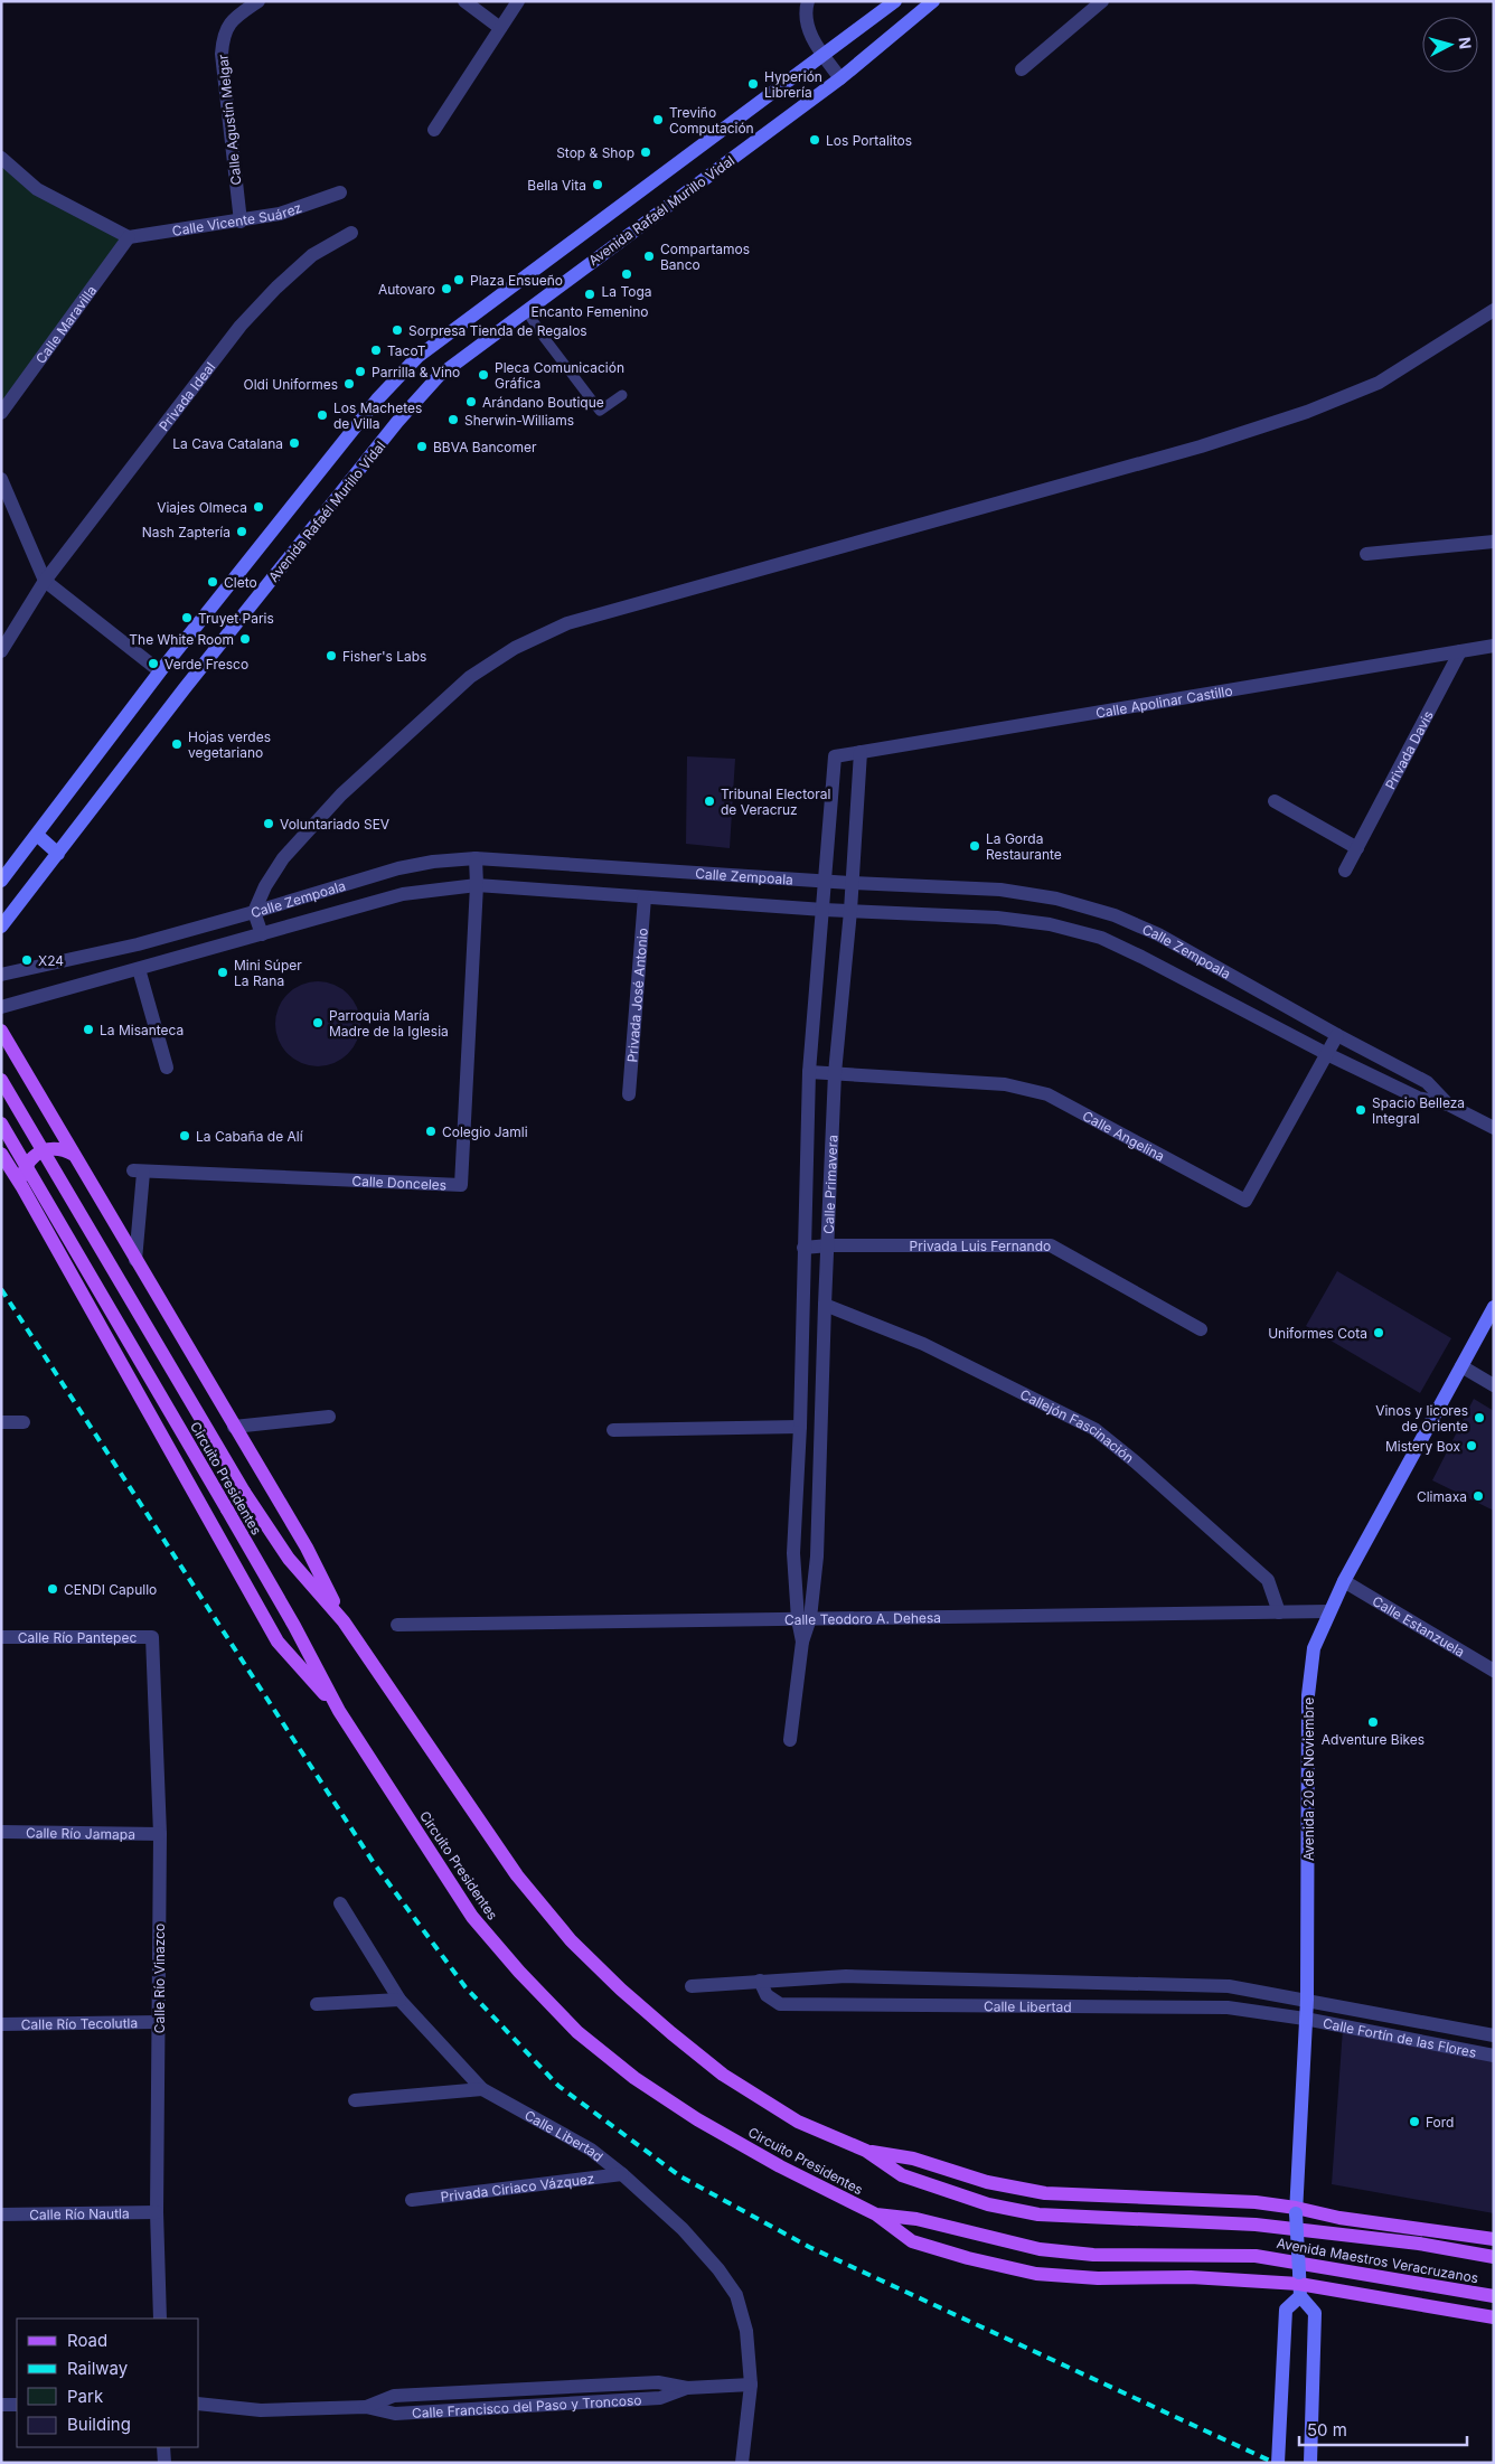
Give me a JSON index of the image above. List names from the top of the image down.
{
  "streets": {
    "main road": [
      "Avenida Rafaél Murillo Vidal",
      "Circuito Presidentes",
      "Avenida 20 de Noviembre",
      "Avenida Maestros Veracruzanos"
    ],
    "street": [
      "Calle Agustín Melgar",
      "Calle Vicente Suárez",
      "Calle Maravilla",
      "Privada Ideal",
      "Calle Apolinar Castillo",
      "Privada Davis",
      "Calle Zempoala",
      "Privada José Antonio",
      "Calle Angelina",
      "Calle Donceles",
      "Calle Primavera",
      "Privada Luis Fernando",
      "Callejón Fascinación",
      "Calle Teodoro A. Dehesa",
      "Calle Estanzuela",
      "Calle Río Pantepec",
      "Calle Río Jamapa",
      "Calle Río Vinazco",
      "Calle Libertad",
      "Calle Río Tecolutla",
      "Calle Fortín de las Flores",
      "Privada Ciriaco Vázquez",
      "Calle Río Nautla",
      "Calle Francisco del Paso y Troncoso"
    ]
  },
  "crossings": [
    ["Calle Agustín Melgar", "Calle Vicente Suárez"],
    ["Calle Vicente Suárez", "Calle Maravilla"],
    ["Calle Apolinar Castillo", "Privada Davis"],
    ["Calle Apolinar Castillo", "Calle Primavera"],
    ["Calle Zempoala", "Privada José Antonio"],
    ["Calle Zempoala", "Calle Angelina"],
    ["Calle Zempoala", "Calle Donceles"],
    ["Calle Zempoala", "Calle Primavera"],
    ["Calle Angelina", "Calle Primavera"],
    ["Calle Primavera", "Privada Luis Fernando"],
    ["Calle Primavera", "Callejón Fascinación"],
    ["Calle Primavera", "Calle Teodoro A. Dehesa"],
    ["Callejón Fascinación", "Calle Teodoro A. Dehesa"],
    ["Circuito Presidentes", "Avenida Maestros Veracruzanos"],
    ["Calle Teodoro A. Dehesa", "Avenida 20 de Noviembre"],
    ["Calle Estanzuela", "Avenida 20 de Noviembre"],
    ["Calle Río Pantepec", "Calle Río Vinazco"],
    ["Avenida 20 de Noviembre", "Calle Libertad"],
    ["Avenida 20 de Noviembre", "Calle Fortín de las Flores"],
    ["Calle Río Jamapa", "Calle Río Vinazco"],
    ["Calle Río Vinazco", "Calle Río Tecolutla"],
    ["Calle Río Vinazco", "Calle Río Nautla"],
    ["Calle Libertad", "Calle Fortín de las Flores"],
    ["Calle Libertad", "Privada Ciriaco Vázquez"],
    ["Calle Libertad", "Calle Francisco del Paso y Troncoso"]
  ],
  "places": [
    "Hyperión Librería",
    "Treviño Computación",
    "Los Portalitos",
    "Stop & Shop",
    "Bella Vita",
    "Compartamos Banco",
    "La Toga",
    "Plaza Ensueño",
    "Autovaro",
    "Encanto Femenino",
    "Sorpresa Tienda de Regalos",
    "TacoT",
    "Parrilla & Vino",
    "Pleca Comunicación Gráfica",
    "Oldi Uniformes",
    "Arándano Boutique",
    "Los Machetes de Villa",
    "Sherwin-Williams",
    "La Cava Catalana",
    "BBVA Bancomer",
    "Viajes Olmeca",
    "Nash Zaptería",
    "Cleto",
    "Truyet Paris",
    "The White Room",
    "Fisher's Labs",
    "Verde Fresco",
    "Hojas verdes vegetariano",
    "Tribunal Electoral de Veracruz",
    "Voluntariado SEV",
    "La Gorda Restaurante",
    "X24",
    "Mini Súper La Rana",
    "Parroquia María Madre de la Iglesia",
    "La Misanteca",
    "Spacio Belleza Integral",
    "Colegio Jamli",
    "La Cabaña de Alí",
    "Uniformes Cota",
    "Vinos y licores de Oriente",
    "Mistery Box",
    "Climaxa",
    "CENDI Capullo",
    "Adventure Bikes",
    "Ford"
  ],
  "legend": [
    "Road",
    "Railway",
    "Park",
    "Building"
  ],
  "scale_bar": "50 m",
  "north": "right"
}
